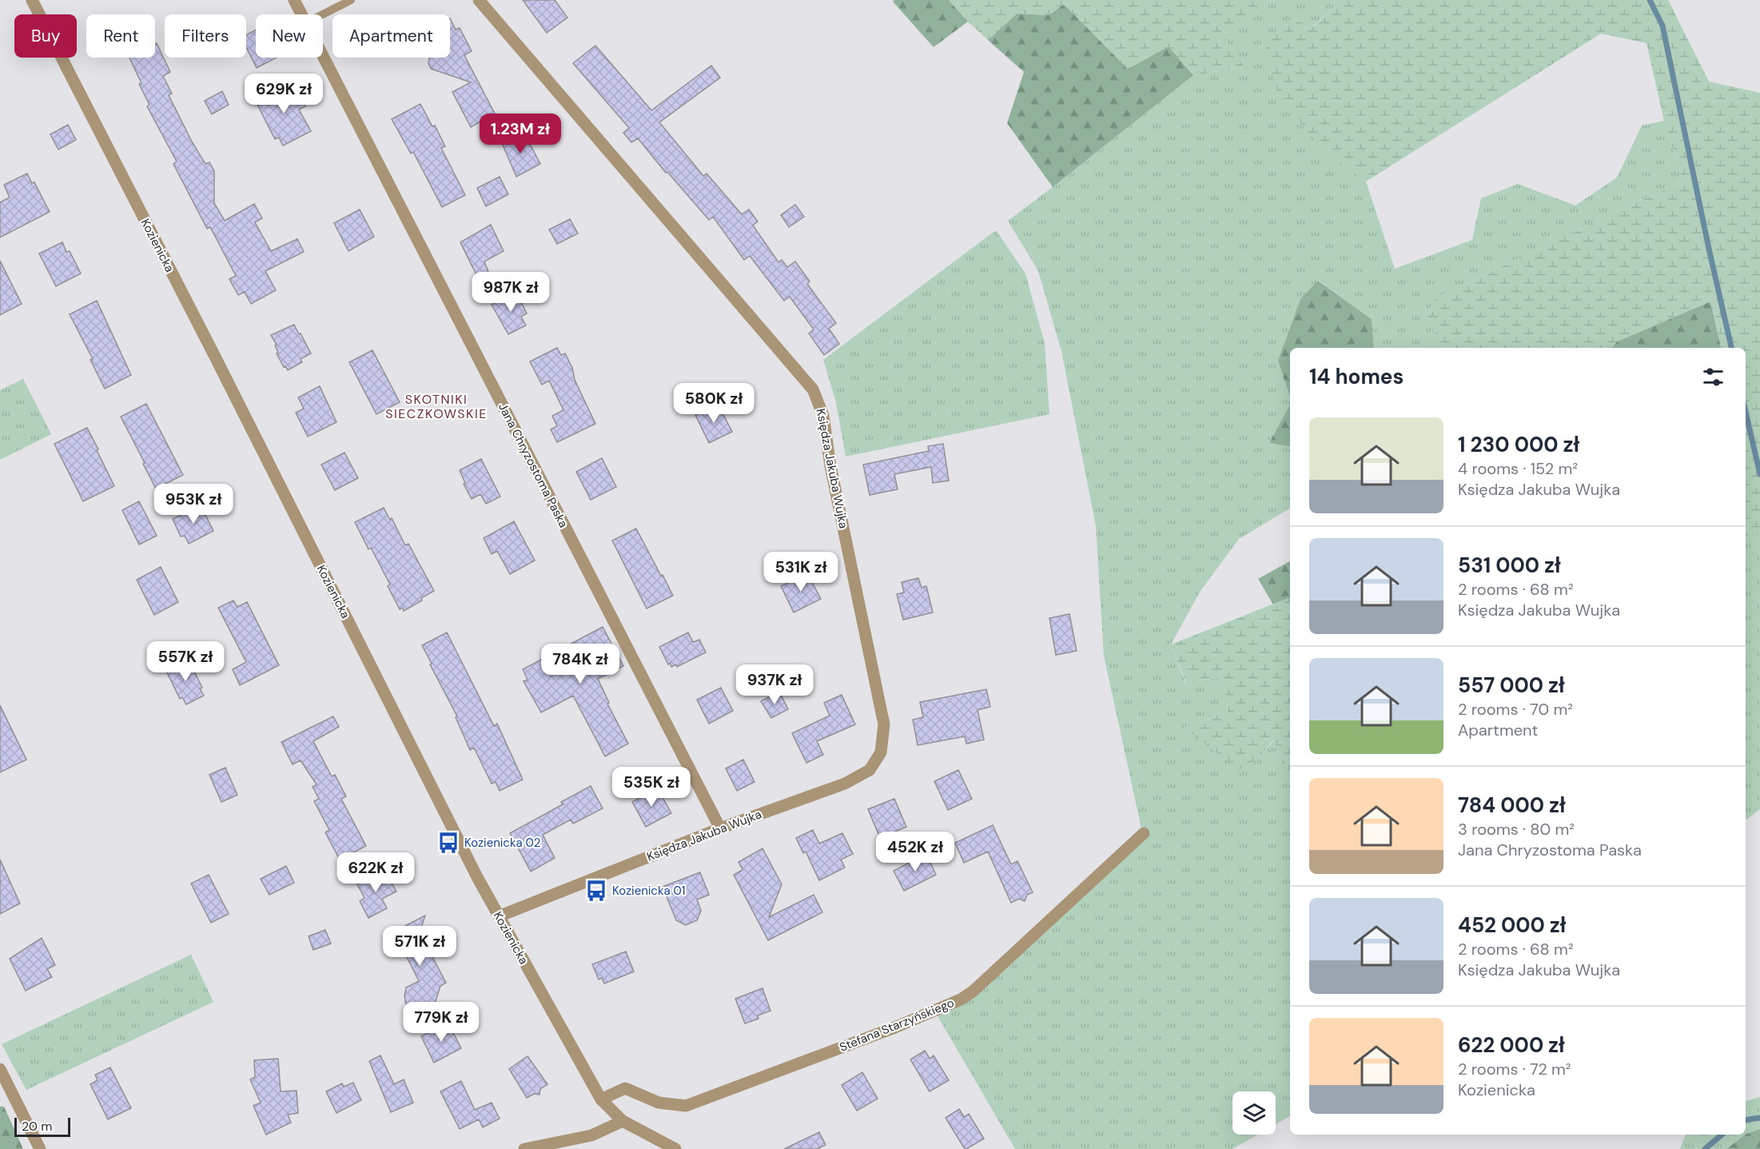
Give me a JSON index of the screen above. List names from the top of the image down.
{
  "streets": {
    "street": [
      "Kozienicka",
      "Jana Chryzostoma Paska",
      "Księdza Jakuba Wujka",
      "Stefana Starzyńskiego"
    ]
  },
  "crossings": [
    ["Kozienicka", "Księdza Jakuba Wujka"],
    ["Kozienicka", "Stefana Starzyńskiego"],
    ["Jana Chryzostoma Paska", "Księdza Jakuba Wujka"]
  ],
  "districts": ["SKOTNIKI SIECZKOWSKIE"],
  "places": {
    "bus stop": ["Kozienicka 02", "Kozienicka 01"]
  },
  "scale_bar": "20 m",
  "page": {
    "chip": [
      "Buy",
      "Rent",
      "Filters",
      "New",
      "Apartment"
    ],
    "price": [
      "629K zł",
      "1.23M zł",
      "987K zł",
      "580K zł",
      "953K zł",
      "531K zł",
      "557K zł",
      "784K zł",
      "937K zł",
      "535K zł",
      "452K zł",
      "622K zł",
      "571K zł",
      "779K zł"
    ],
    "heading": "14 homes",
    "list": [
      {
        "name": "1 230 000 zł",
        "note": "4 rooms · 152 m² · Księdza Jakuba Wujka"
      },
      {
        "name": "531 000 zł",
        "note": "2 rooms · 68 m² · Księdza Jakuba Wujka"
      },
      {
        "name": "557 000 zł",
        "note": "2 rooms · 70 m² · Apartment"
      },
      {
        "name": "784 000 zł",
        "note": "3 rooms · 80 m² · Jana Chryzostoma Paska"
      },
      {
        "name": "452 000 zł",
        "note": "2 rooms · 68 m² · Księdza Jakuba Wujka"
      },
      {
        "name": "622 000 zł",
        "note": "2 rooms · 72 m² · Kozienicka"
      }
    ],
    "scale": "20 m"
  }
}
